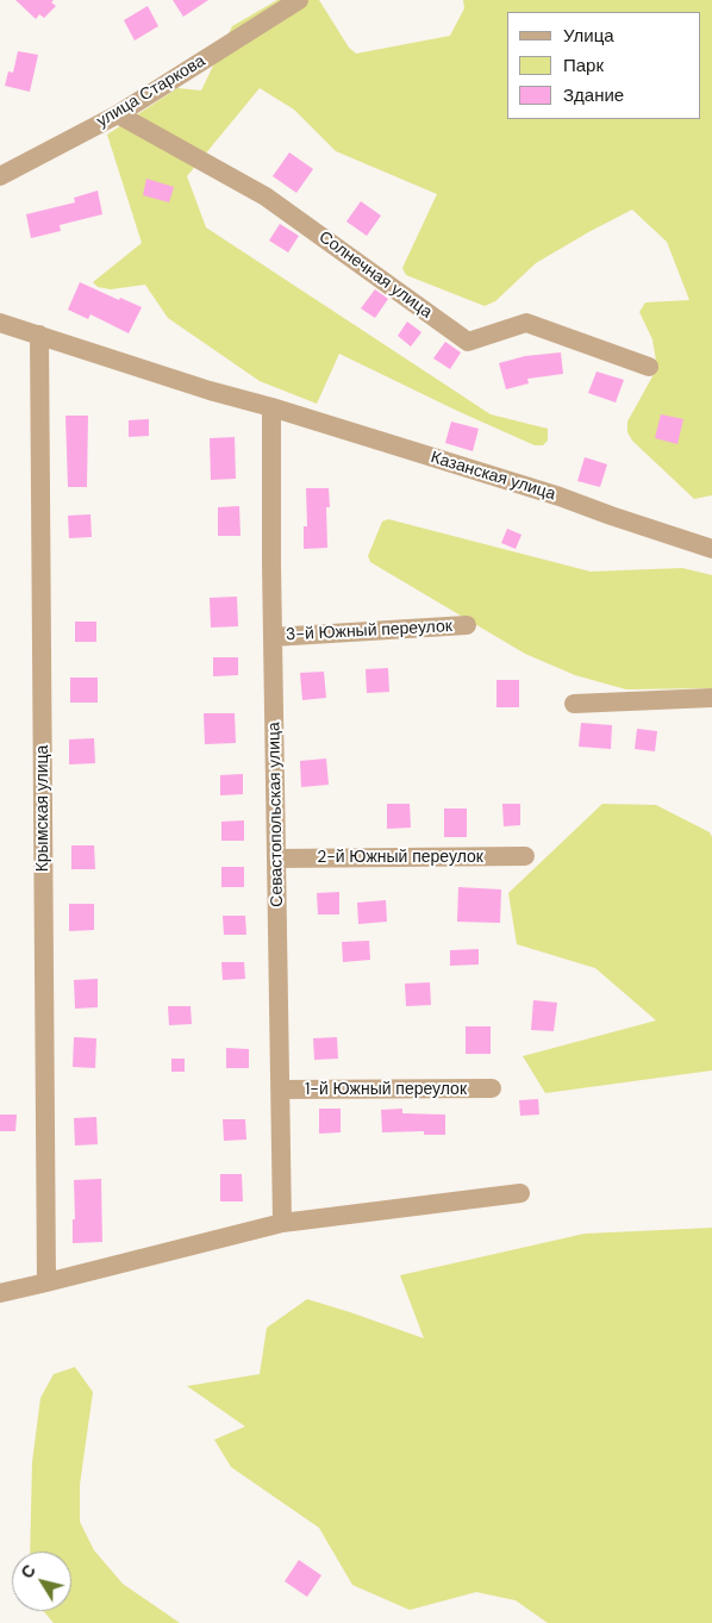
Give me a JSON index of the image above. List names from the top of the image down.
{
  "streets": {
    "street": [
      "улица Старкова",
      "Солнечная улица",
      "Казанская улица",
      "3-й Южный переулок",
      "Крымская улица",
      "Севастопольская улица",
      "2-й Южный переулок",
      "1-й Южный переулок"
    ]
  },
  "crossings": [
    ["улица Старкова", "Солнечная улица"],
    ["Казанская улица", "Крымская улица"],
    ["Казанская улица", "Севастопольская улица"],
    ["3-й Южный переулок", "Севастопольская улица"],
    ["Севастопольская улица", "2-й Южный переулок"],
    ["Севастопольская улица", "1-й Южный переулок"]
  ],
  "legend": ["Улица", "Парк", "Здание"],
  "north": "top left"
}
